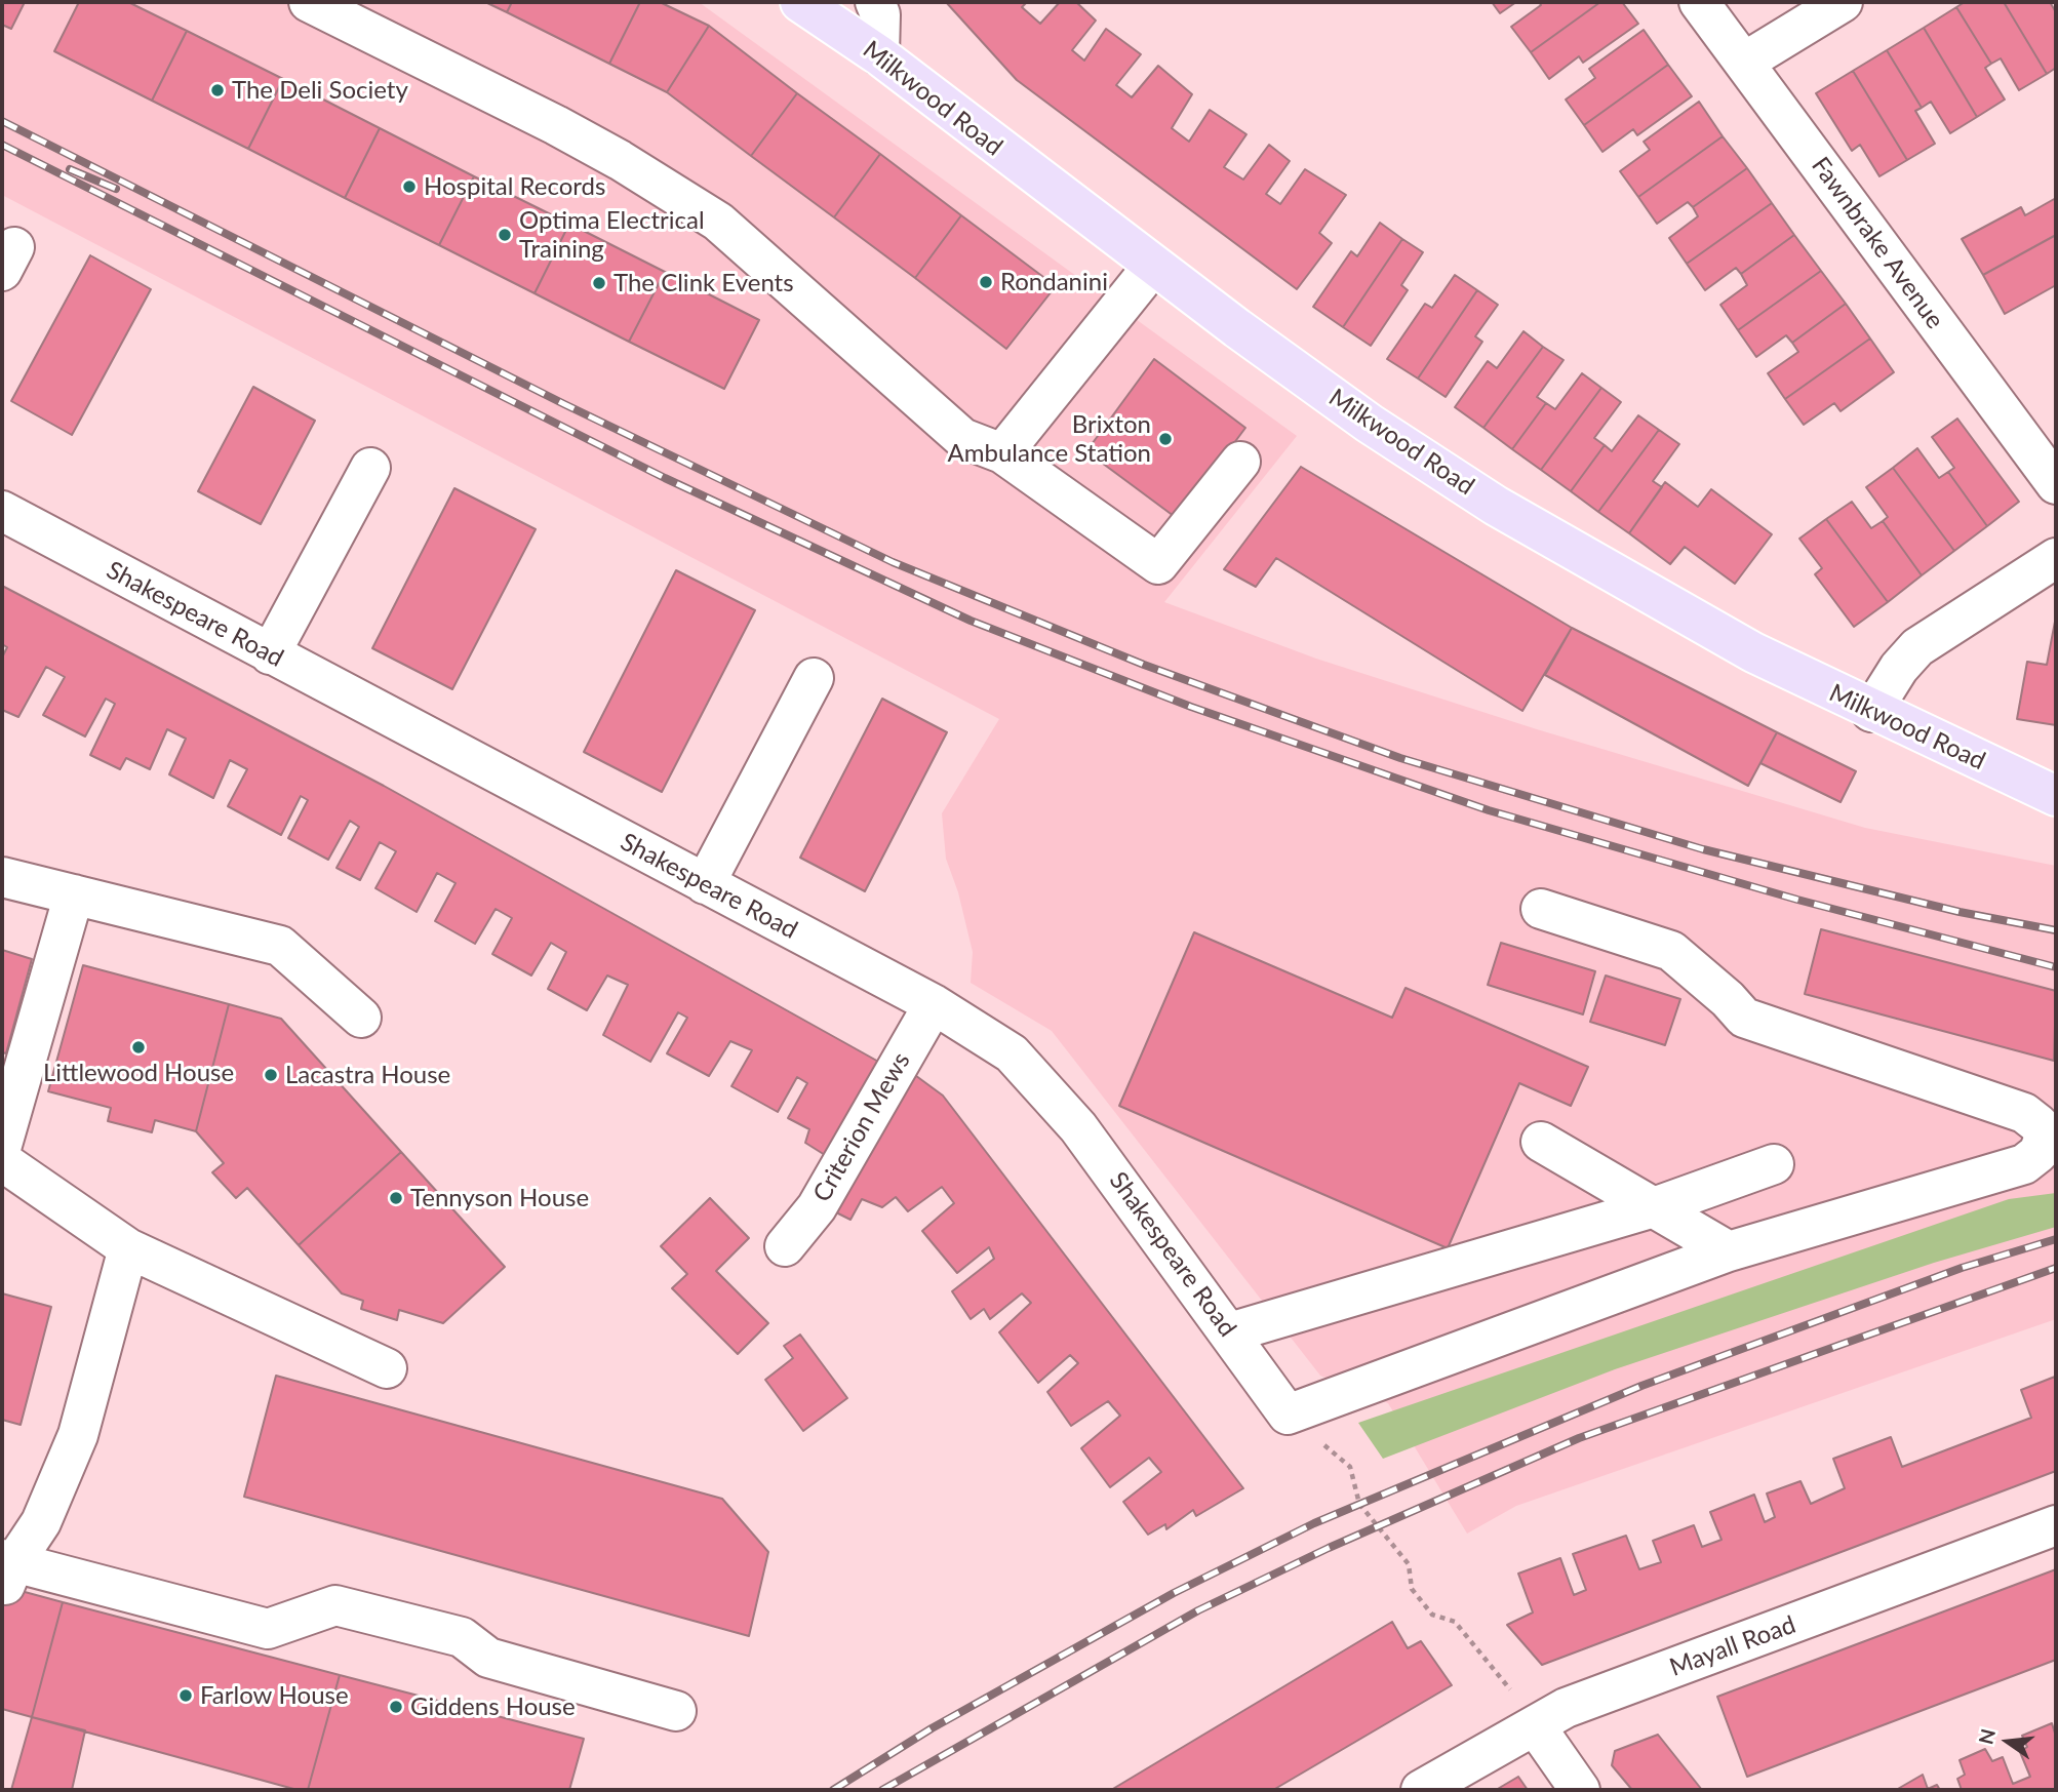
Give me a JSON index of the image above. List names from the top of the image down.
{
  "streets": {
    "main road": ["Milkwood Road"],
    "street": [
      "Fawnbrake Avenue",
      "Shakespeare Road",
      "Criterion Mews",
      "Mayall Road"
    ]
  },
  "crossings": [
    ["Shakespeare Road", "Criterion Mews"]
  ],
  "places": [
    "The Deli Society",
    "Hospital Records",
    "Optima Electrical Training",
    "Rondanini",
    "The Clink Events",
    "Brixton Ambulance Station",
    "Littlewood House",
    "Lacastra House",
    "Tennyson House",
    "Farlow House",
    "Giddens House"
  ],
  "north": "left"
}
